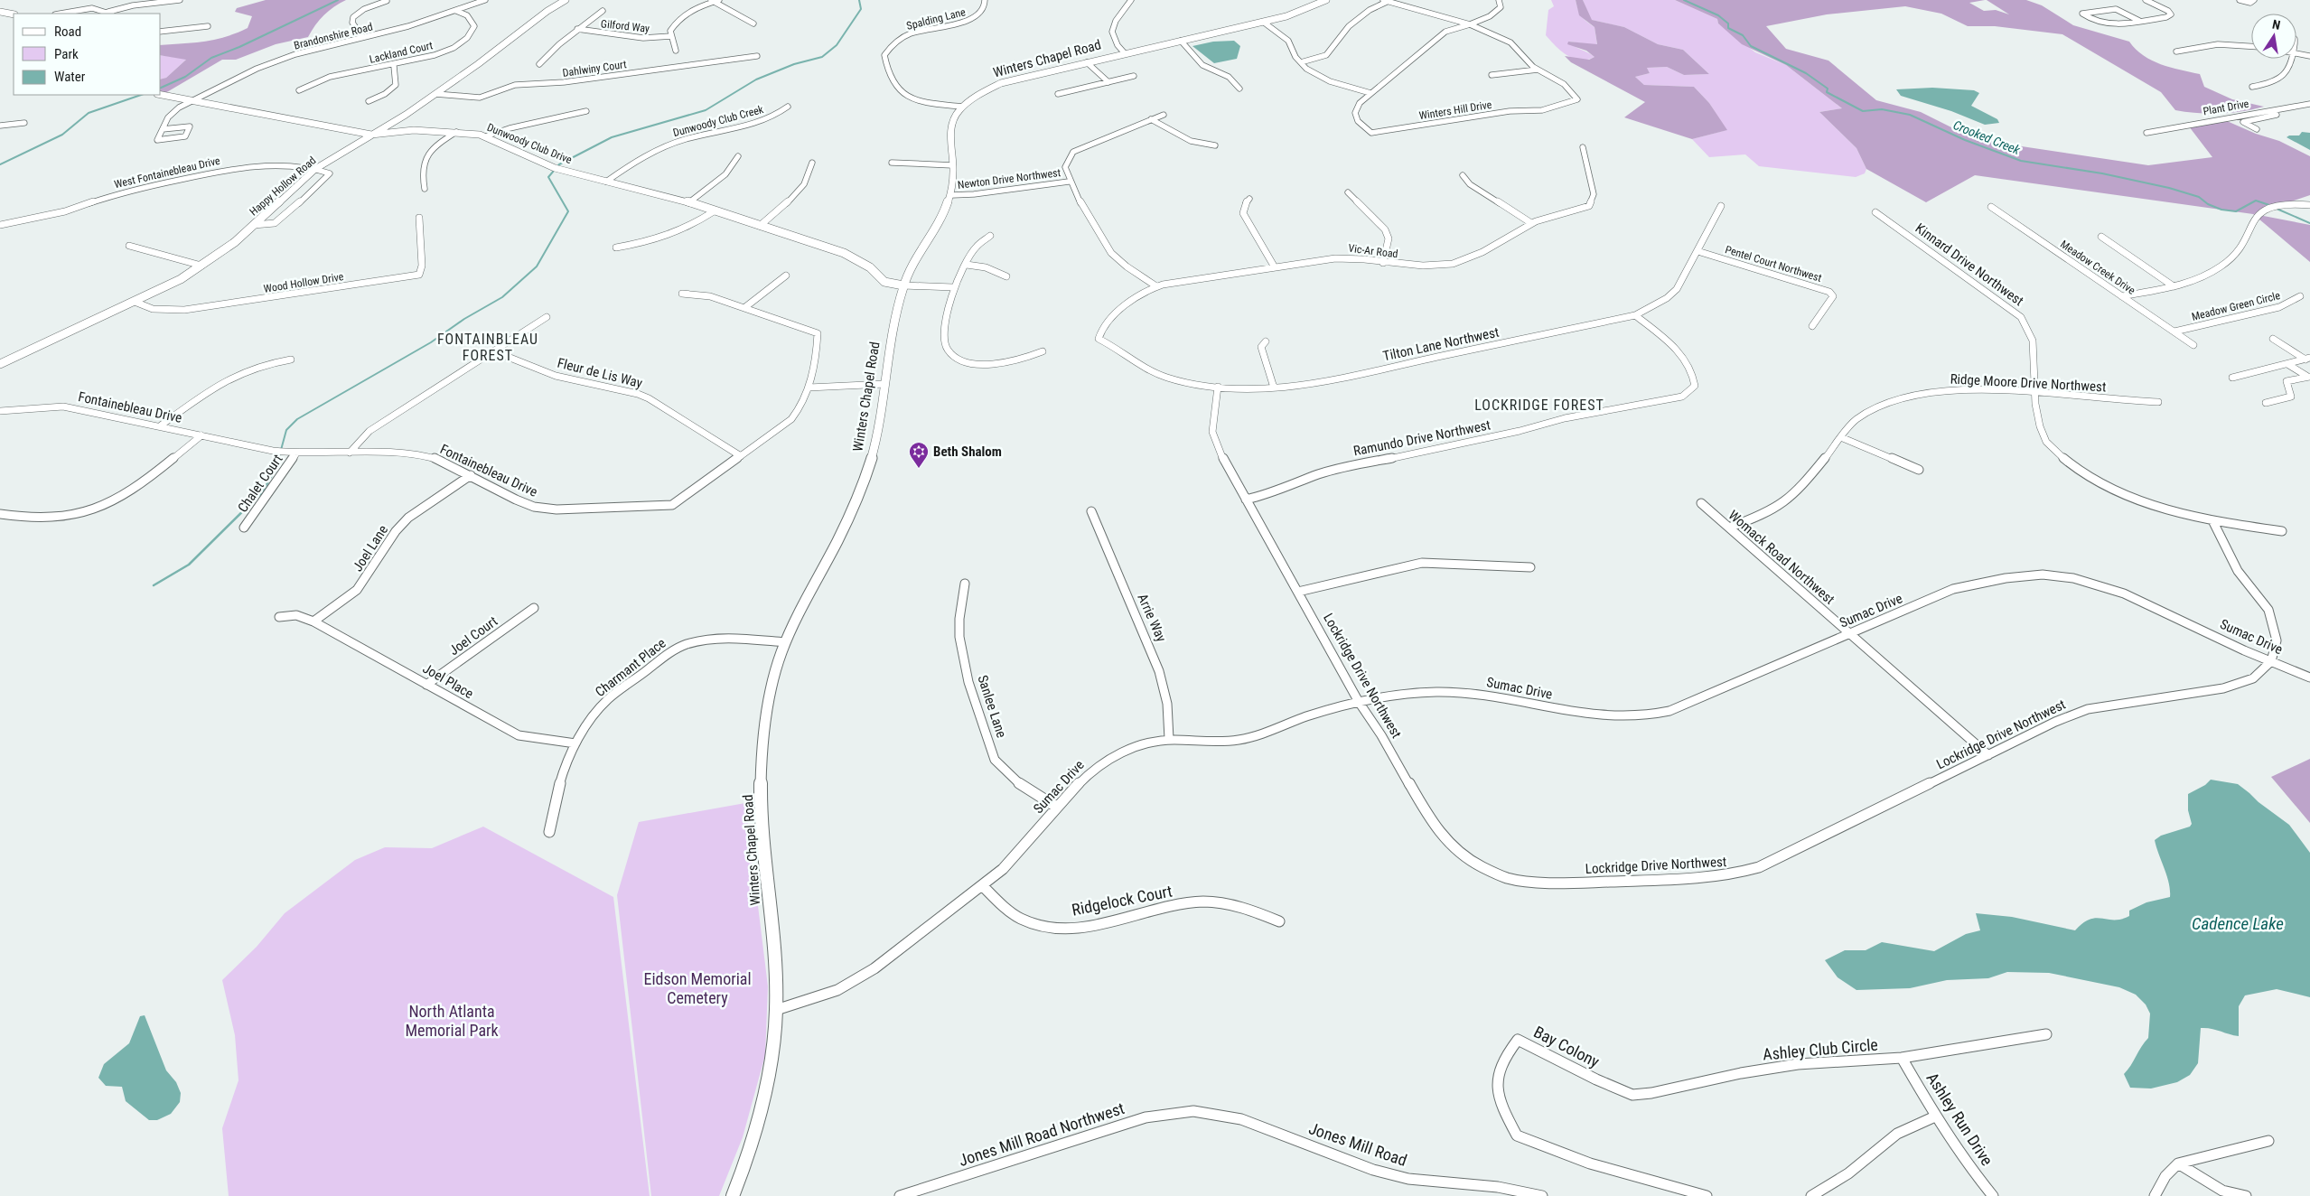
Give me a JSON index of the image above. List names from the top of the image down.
{
  "streets": {
    "street": [
      "Spalding Lane",
      "Gilford Way",
      "Brandonshire Road",
      "Lackland Court",
      "Winters Chapel Road",
      "Dahlwiny Court",
      "Plant Drive",
      "Winters Hill Drive",
      "Dunwoody Club Creek",
      "Dunwoody Club Drive",
      "West Fontainebleau Drive",
      "Newton Drive Northwest",
      "Happy Hollow Road",
      "Vic-Ar Road",
      "Pentel Court Northwest",
      "Kinnard Drive Northwest",
      "Meadow Creek Drive",
      "Wood Hollow Drive",
      "Meadow Green Circle",
      "Tilton Lane Northwest",
      "Fleur de Lis Way",
      "Ridge Moore Drive Northwest",
      "Fontainebleau Drive",
      "Ramundo Drive Northwest",
      "Chalet Court",
      "Joel Lane",
      "Womack Road Northwest",
      "Sumac Drive",
      "Arrie Way",
      "Joel Court",
      "Charmant Place",
      "Lockridge Drive Northwest",
      "Joel Place",
      "Sanlee Lane",
      "Ridgelock Court",
      "Bay Colony",
      "Ashley Club Circle",
      "Ashley Run Drive",
      "Jones Mill Road Northwest",
      "Jones Mill Road"
    ]
  },
  "crossings": [
    ["Spalding Lane", "Winters Chapel Road"],
    ["Brandonshire Road", "Lackland Court"],
    ["Brandonshire Road", "Dunwoody Club Drive"],
    ["Winters Chapel Road", "Dunwoody Club Drive"],
    ["Winters Chapel Road", "Newton Drive Northwest"],
    ["Winters Chapel Road", "Sumac Drive"],
    ["Winters Chapel Road", "Charmant Place"],
    ["Dahlwiny Court", "Happy Hollow Road"],
    ["Dunwoody Club Creek", "Dunwoody Club Drive"],
    ["Dunwoody Club Drive", "Happy Hollow Road"],
    ["West Fontainebleau Drive", "Happy Hollow Road"],
    ["Happy Hollow Road", "Wood Hollow Drive"],
    ["Vic-Ar Road", "Tilton Lane Northwest"],
    ["Pentel Court Northwest", "Tilton Lane Northwest"],
    ["Kinnard Drive Northwest", "Ridge Moore Drive Northwest"],
    ["Meadow Creek Drive", "Meadow Green Circle"],
    ["Tilton Lane Northwest", "Ramundo Drive Northwest"],
    ["Tilton Lane Northwest", "Lockridge Drive Northwest"],
    ["Fleur de Lis Way", "Fontainebleau Drive"],
    ["Ridge Moore Drive Northwest", "Womack Road Northwest"],
    ["Fontainebleau Drive", "Chalet Court"],
    ["Fontainebleau Drive", "Joel Lane"],
    ["Ramundo Drive Northwest", "Lockridge Drive Northwest"],
    ["Joel Lane", "Joel Place"],
    ["Womack Road Northwest", "Sumac Drive"],
    ["Womack Road Northwest", "Lockridge Drive Northwest"],
    ["Sumac Drive", "Arrie Way"],
    ["Sumac Drive", "Lockridge Drive Northwest"],
    ["Sumac Drive", "Sanlee Lane"],
    ["Sumac Drive", "Ridgelock Court"],
    ["Joel Court", "Joel Place"],
    ["Charmant Place", "Joel Place"],
    ["Bay Colony", "Ashley Club Circle"],
    ["Ashley Club Circle", "Ashley Run Drive"],
    ["Jones Mill Road Northwest", "Jones Mill Road"]
  ],
  "districts": ["FONTAINBLEAU FOREST", "LOCKRIDGE FOREST"],
  "water": ["Crooked Creek", "Cadence Lake"],
  "parks": ["Eidson Memorial Cemetery", "North Atlanta Memorial Park"],
  "places": {
    "synagogue": ["Beth Shalom"]
  },
  "legend": ["Road", "Park", "Water"],
  "north": "top"
}
